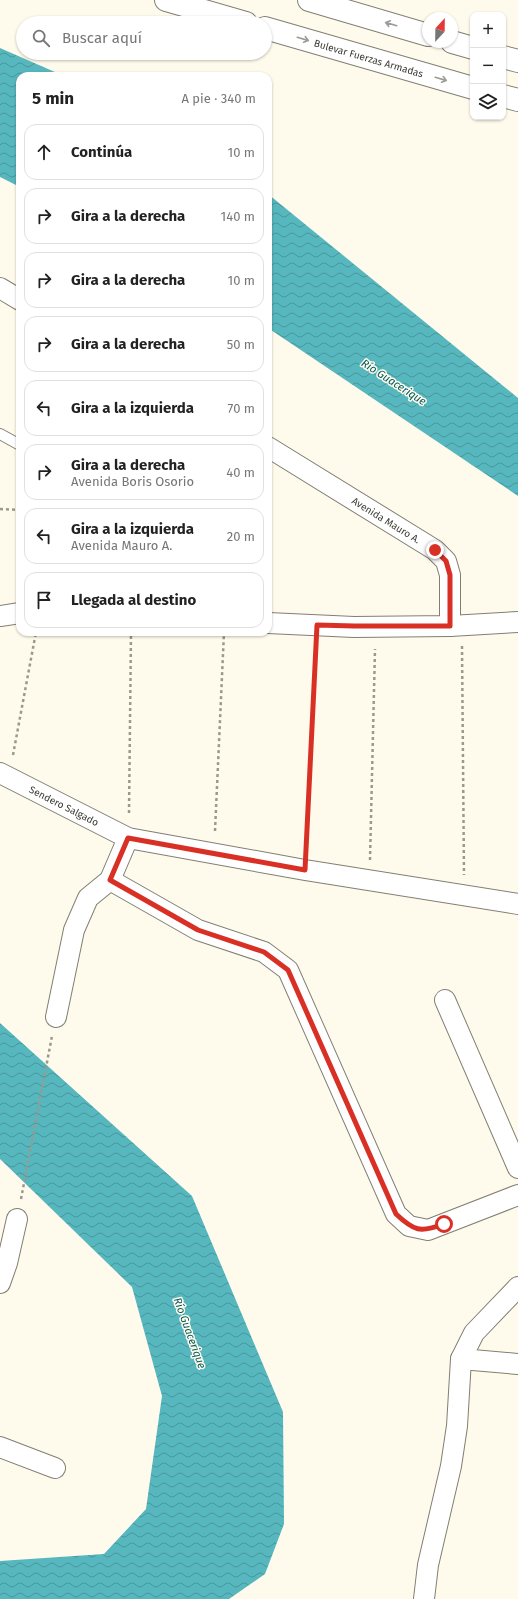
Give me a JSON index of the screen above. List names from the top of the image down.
{
  "streets": {
    "highway": ["Bulevar Fuerzas Armadas"],
    "street": ["Avenida Mauro A.", "Sendero Salgado"]
  },
  "water": ["Río Guacerique"],
  "north": "top",
  "page": {
    "map_buttons": ["+", "−"],
    "search": "Buscar aquí",
    "heading": ["5 min", "A pie · 340 m"],
    "list": [
      ["Continúa", "10 m"],
      ["Gira a la derecha", "140 m"],
      ["Gira a la derecha", "10 m"],
      ["Gira a la derecha", "50 m"],
      ["Gira a la izquierda", "70 m"],
      ["Gira a la derecha", "Avenida Boris Osorio", "40 m"],
      ["Gira a la izquierda", "Avenida Mauro A.", "20 m"],
      "Llegada al destino"
    ]
  }
}
